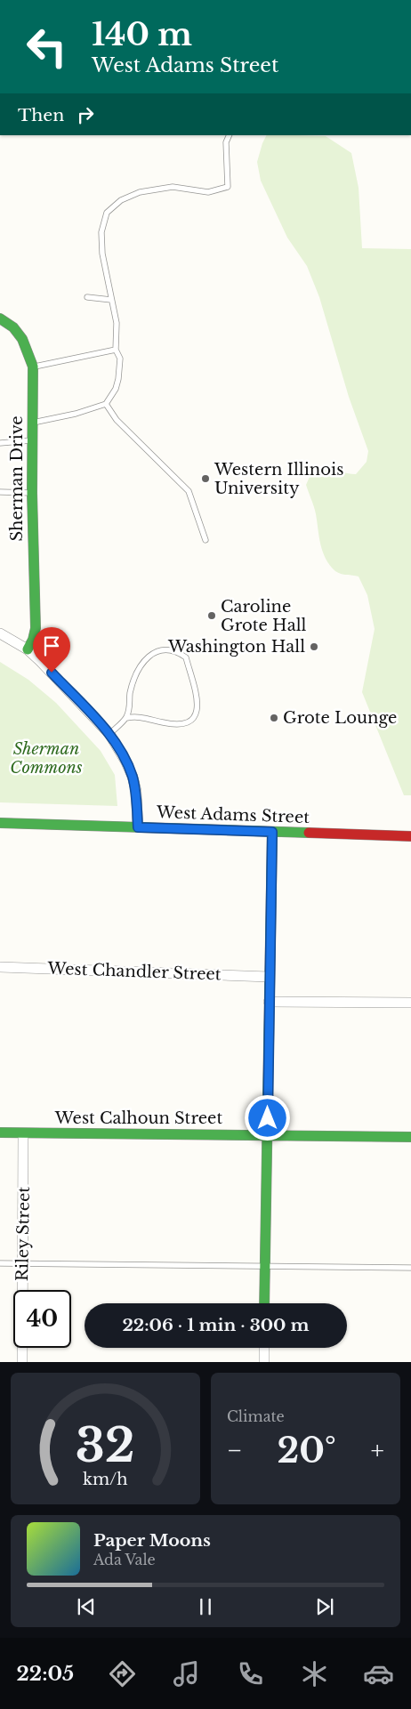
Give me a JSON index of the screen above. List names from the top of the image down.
{
  "streets": {
    "street": [
      "Sherman Drive",
      "West Adams Street",
      "West Chandler Street",
      "West Calhoun Street",
      "Riley Street"
    ]
  },
  "crossings": [
    ["West Calhoun Street", "Riley Street"]
  ],
  "parks": ["Sherman Commons"],
  "places": [
    "Western Illinois University",
    "Caroline Grote Hall",
    "Washington Hall",
    "Grote Lounge"
  ],
  "page": {
    "turn": ["140 m", "West Adams Street"],
    "then": "Then",
    "limit": "40",
    "trip": "22:06 · 1 min · 300 m",
    "tile": "Climate",
    "heat": ["−", "20°", "+"],
    "song": ["Paper Moons", "Ada Vale"],
    "tabs": "22:05",
    "gauge": ["32", "km/h"]
  }
}
